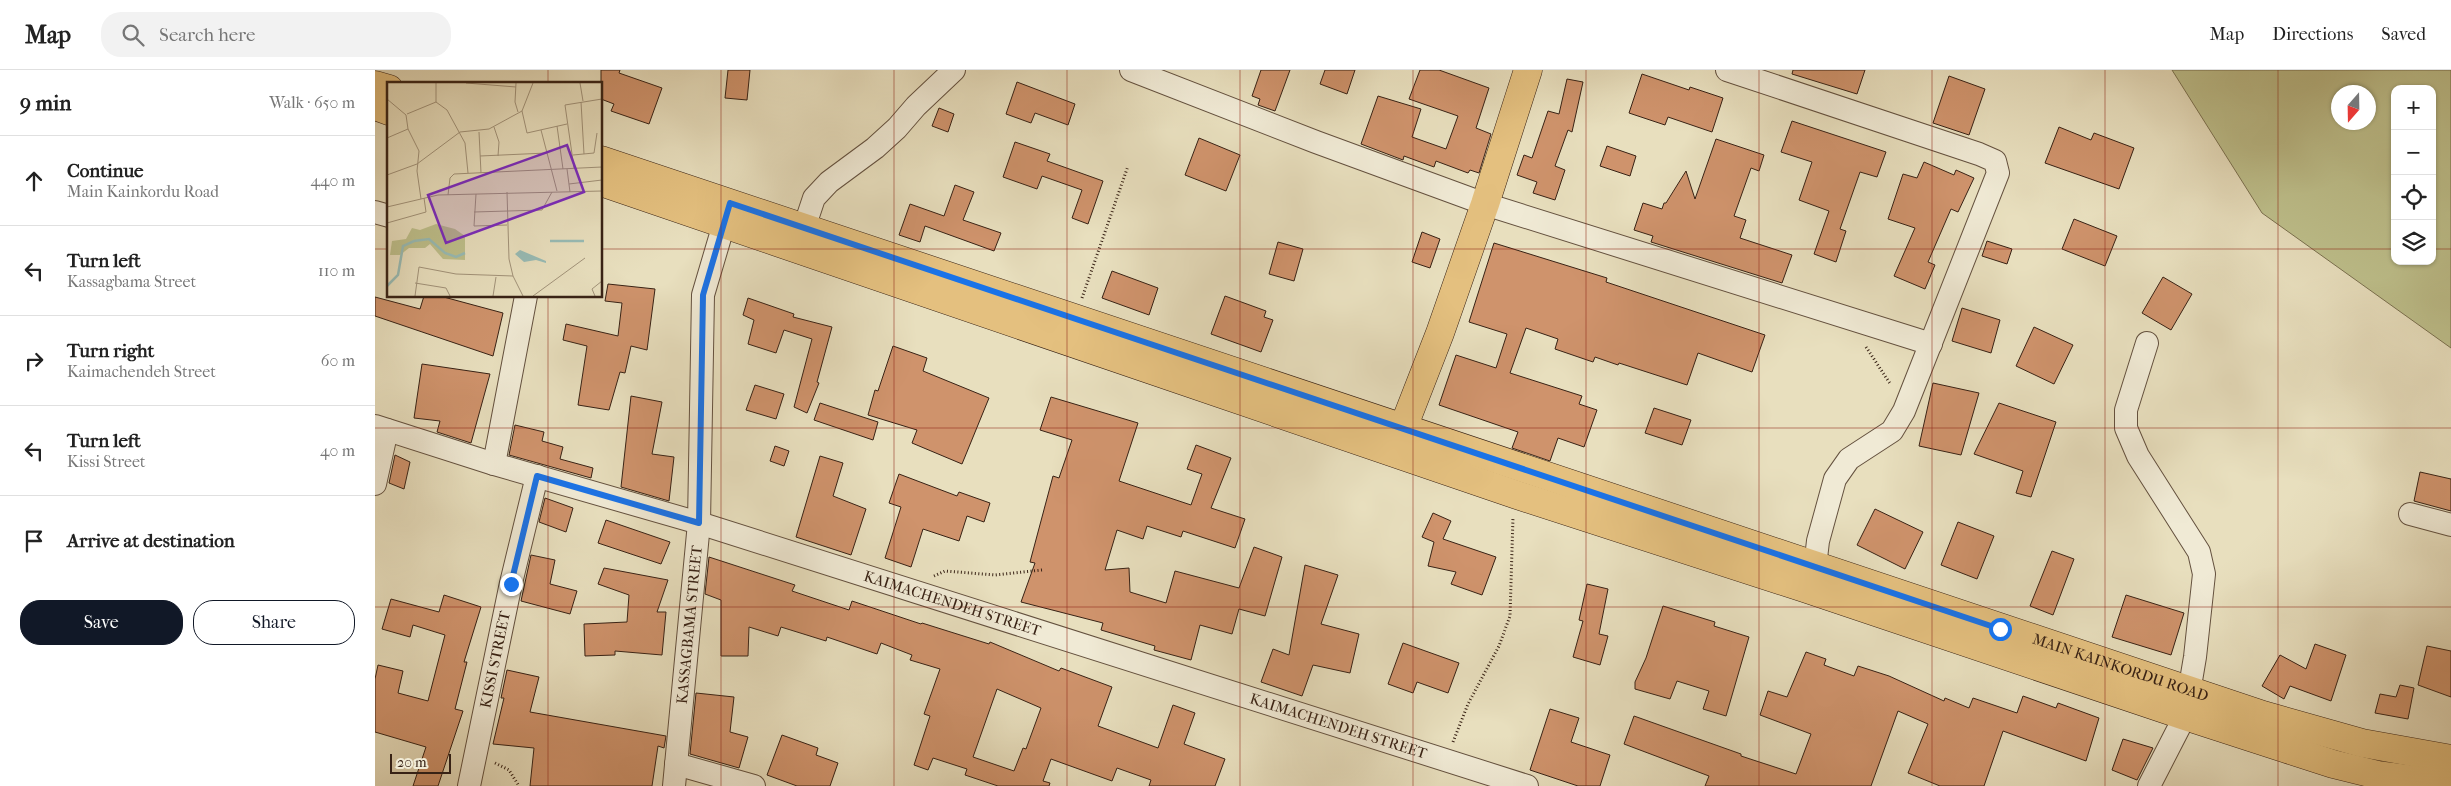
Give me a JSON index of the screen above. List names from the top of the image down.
{
  "streets": {
    "main road": ["MAIN KAINKORDU ROAD"],
    "street": ["KAIMACHENDEH STREET", "KASSAGBAMA STREET", "KISSI STREET"]
  },
  "crossings": [
    ["KAIMACHENDEH STREET", "KASSAGBAMA STREET"],
    ["KAIMACHENDEH STREET", "KISSI STREET"]
  ],
  "scale_bar": "20 m",
  "north": "bottom",
  "page": {
    "header": "Map",
    "search": "Search here",
    "nav": ["Map", "Directions", "Saved"],
    "heading": ["9 min", "Walk · 650 m"],
    "map_buttons": ["+", "−"],
    "list": [
      ["Continue", "Main Kainkordu Road", "440 m"],
      ["Turn left", "Kassagbama Street", "110 m"],
      ["Turn right", "Kaimachendeh Street", "60 m"],
      ["Turn left", "Kissi Street", "40 m"],
      "Arrive at destination"
    ],
    "buttons": ["Save", "Share"],
    "scale": "20 m"
  }
}
